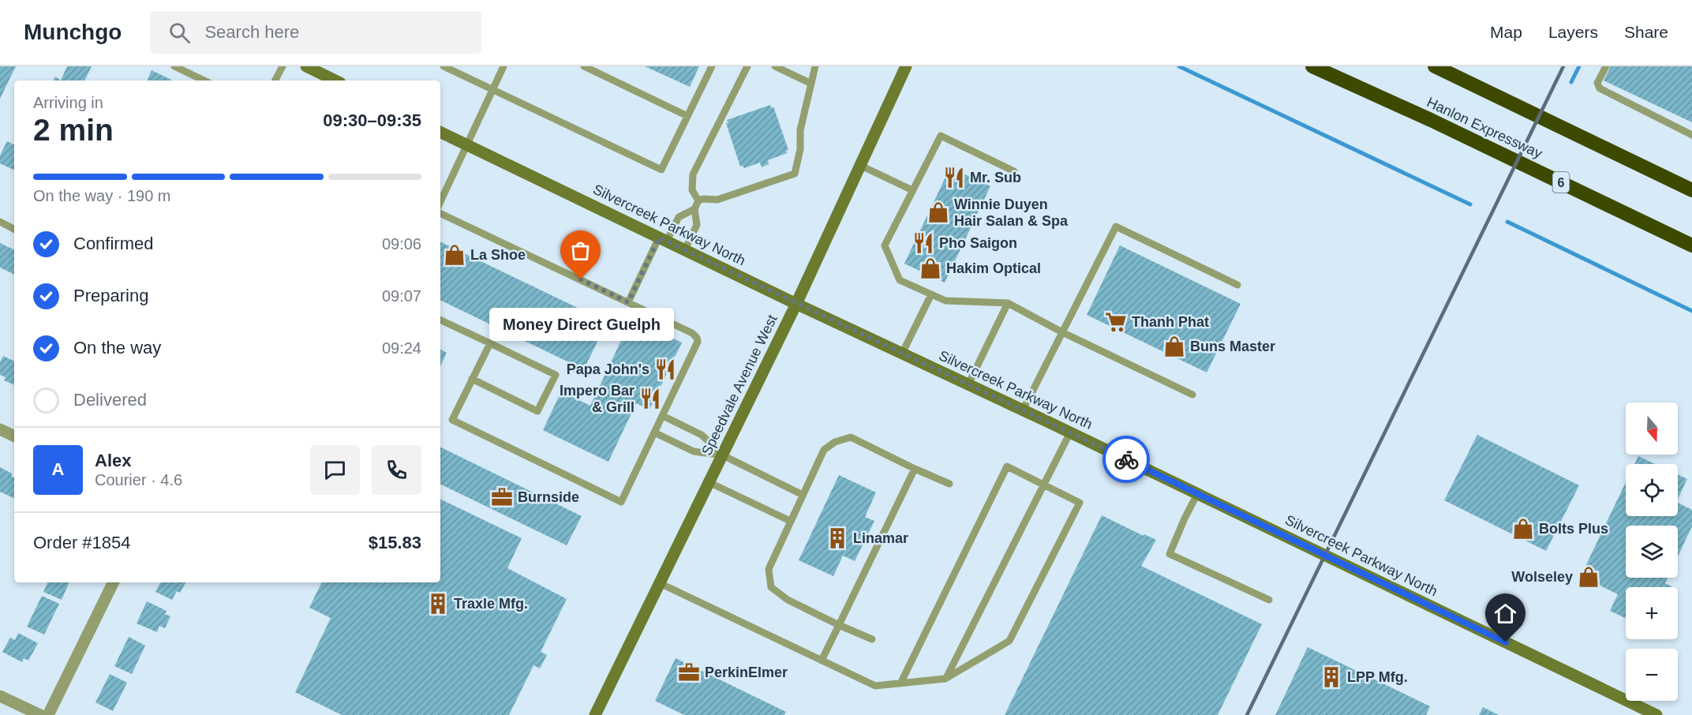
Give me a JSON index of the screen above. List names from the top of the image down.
{
  "streets": {
    "highway": ["Hanlon Expressway", "6"],
    "main road": ["Silvercreek Parkway North", "Speedvale Avenue West"]
  },
  "crossings": [
    ["Silvercreek Parkway North", "Speedvale Avenue West"]
  ],
  "places": {
    "restaurant": [
      "Mr. Sub",
      "Pho Saigon",
      "Papa John's",
      "Impero Bar & Grill"
    ],
    "shop": [
      "Winnie Duyen Hair Salan & Spa",
      "La Shoe",
      "Hakim Optical",
      "Buns Master",
      "Bolts Plus",
      "Wolseley"
    ],
    "other": ["Money Direct Guelph"],
    "supermarket": ["Thanh Phat"],
    "office": ["Burnside", "PerkinElmer"],
    "building": ["Linamar", "Traxle Mfg.", "LPP Mfg."]
  },
  "north": "bottom",
  "page": {
    "header": "Munchgo",
    "search": "Search here",
    "nav": ["Map", "Layers", "Share"],
    "heading": ["2 min", "Arriving in", "09:30–09:35"],
    "panel": [
      "Alex",
      "Courier · 4.6",
      "Order #1854",
      "$15.83"
    ],
    "bar": "On the way · 190 m",
    "list": [
      ["Confirmed", "09:06"],
      ["Preparing", "09:07"],
      ["On the way", "09:24"],
      "Delivered"
    ],
    "bubble": "Money Direct Guelph",
    "map_buttons": ["+", "−"],
    "round": "A"
  }
}
